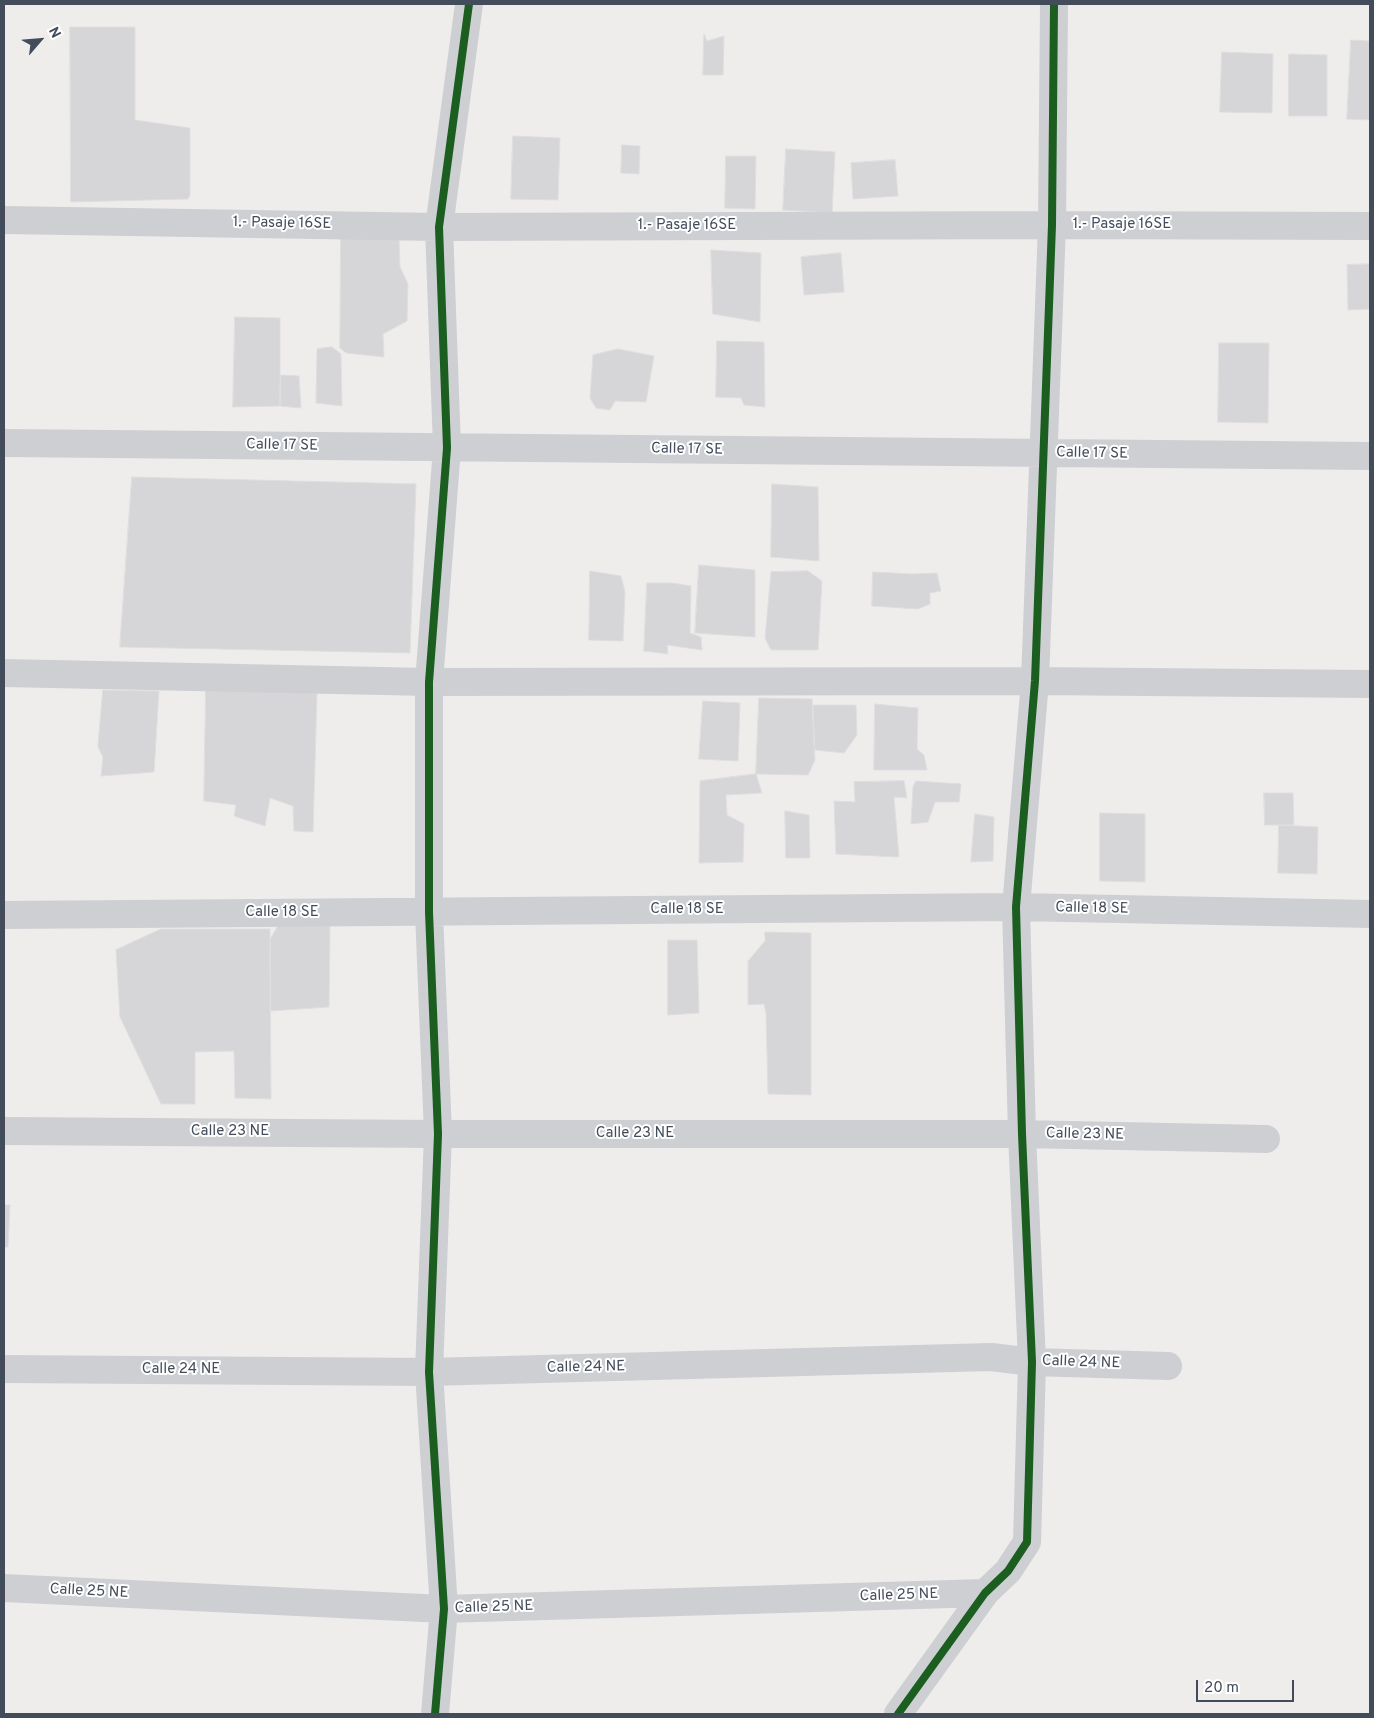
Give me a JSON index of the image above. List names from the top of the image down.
{
  "streets": {
    "street": [
      "1.- Pasaje 16SE",
      "Calle 17 SE",
      "Calle 18 SE",
      "Calle 23 NE",
      "Calle 24 NE",
      "Calle 25 NE"
    ]
  },
  "scale_bar": "20 m",
  "north": "top right"
}
